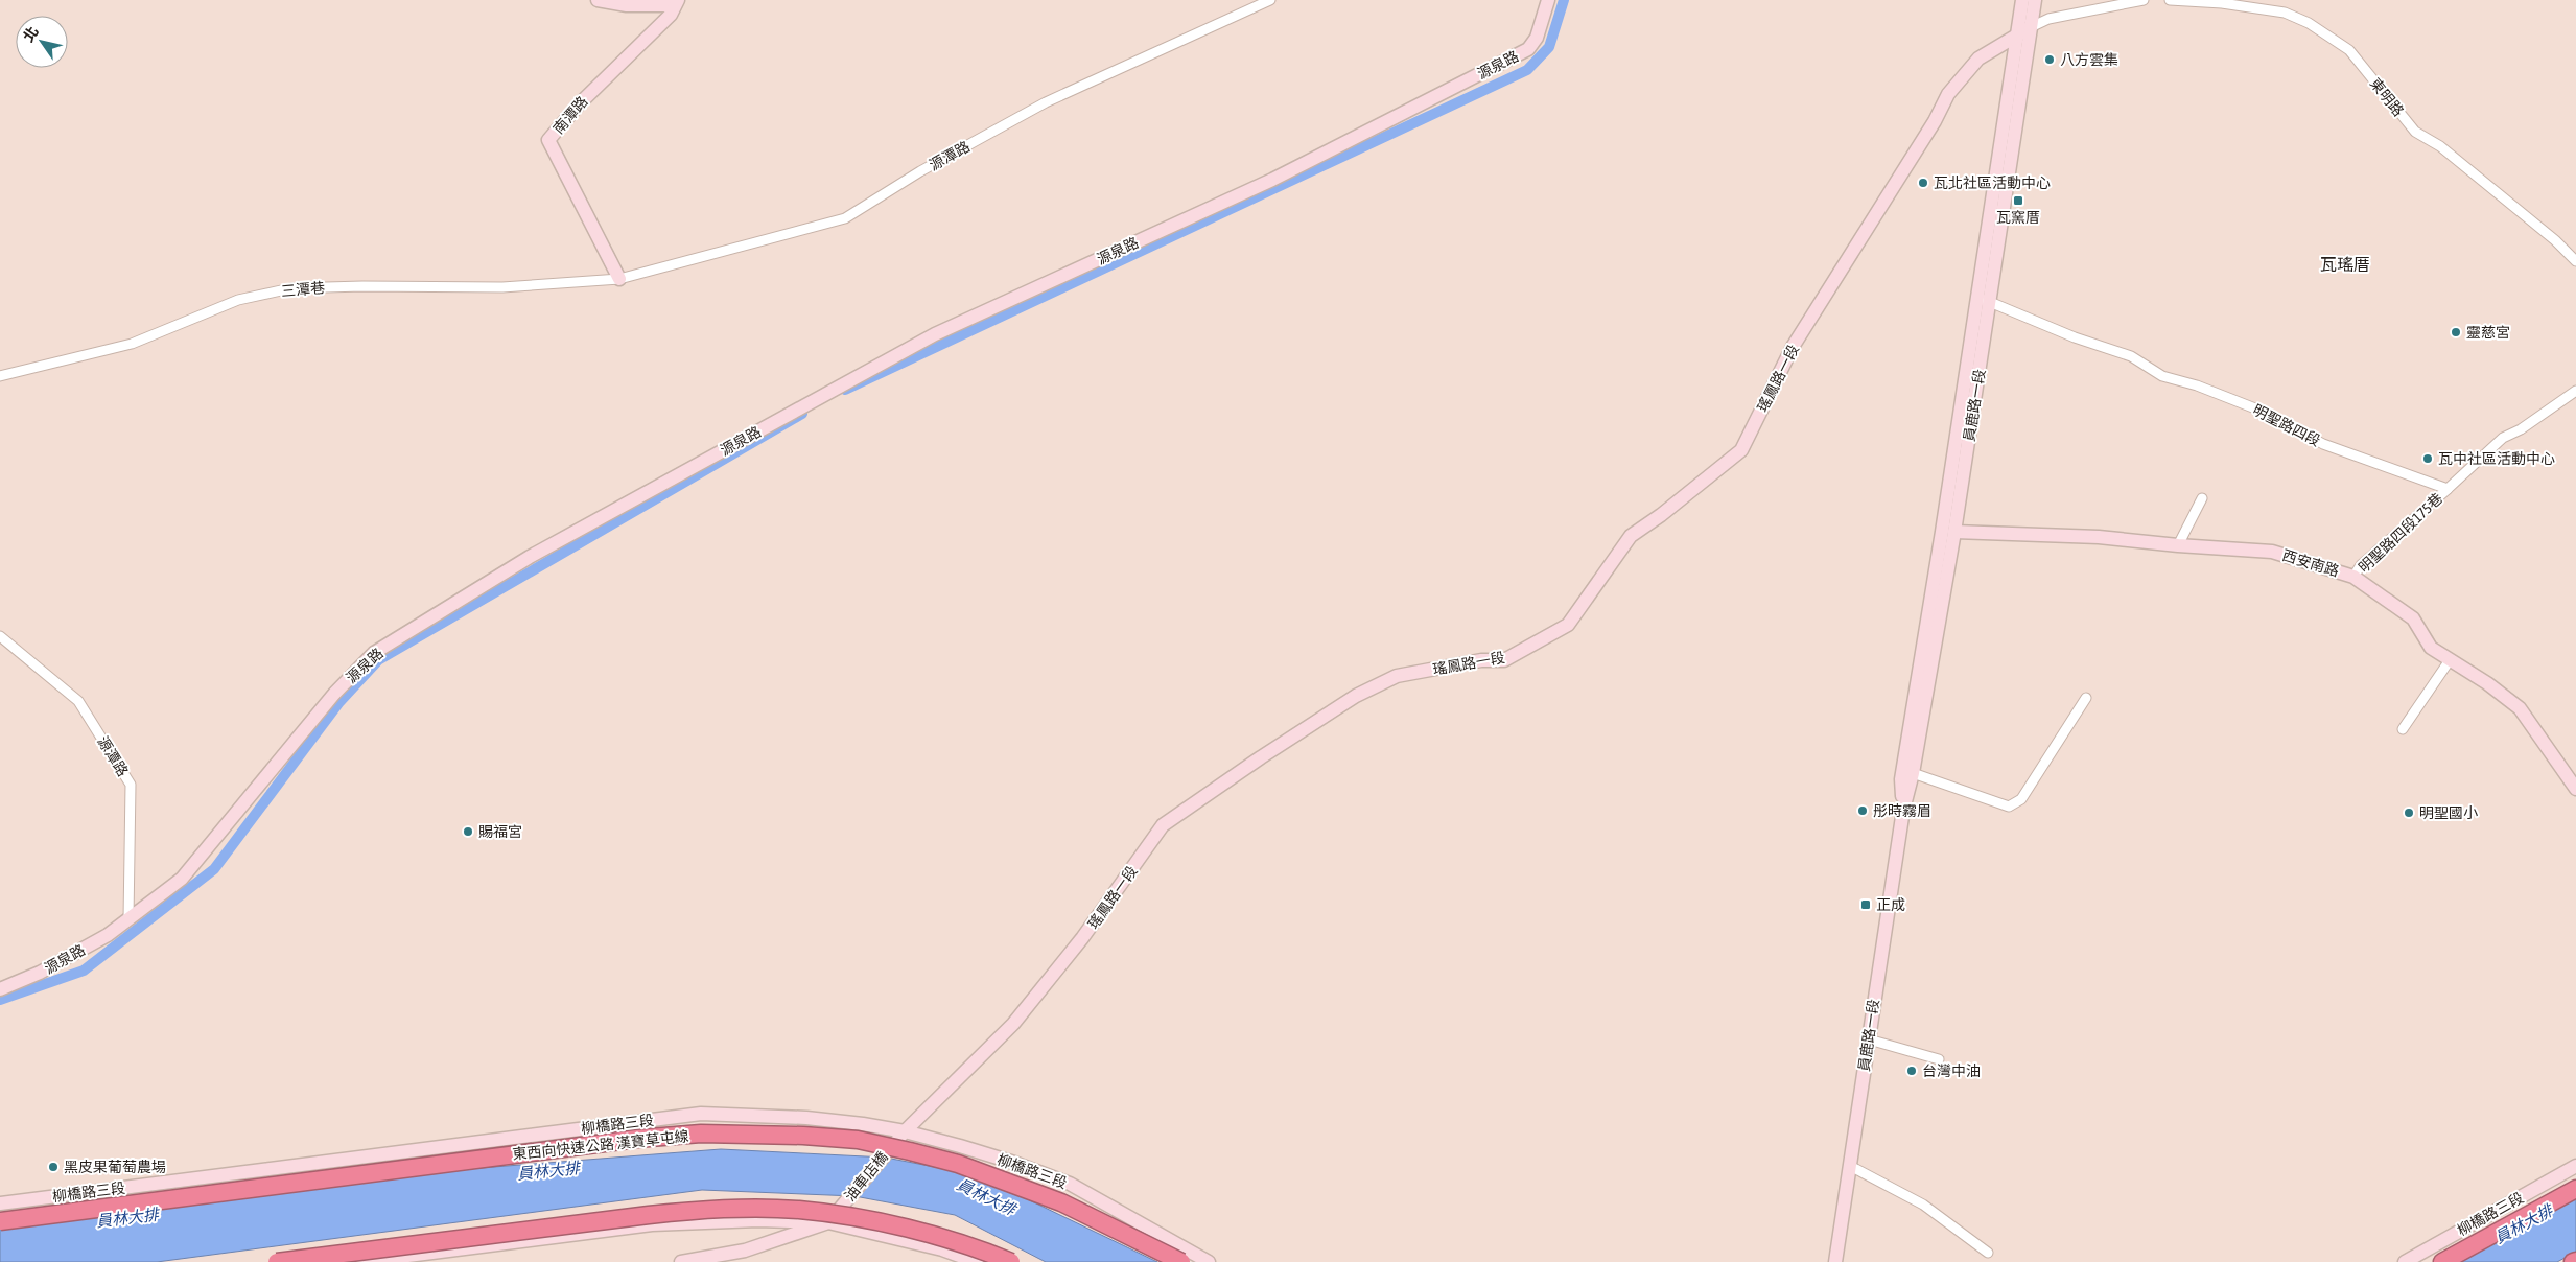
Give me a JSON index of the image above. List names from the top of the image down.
{
  "streets": {
    "highway": ["東西向快速公路 漢寶草屯線"],
    "street": [
      "源泉路",
      "東明路",
      "南潭路",
      "源潭路",
      "三潭巷",
      "瑤鳳路一段",
      "員鹿路一段",
      "明聖路四段",
      "明聖路四段175巷",
      "西安南路",
      "柳橋路三段",
      "油車店橋"
    ]
  },
  "crossings": [
    ["源泉路", "源潭路"],
    ["南潭路", "源潭路"],
    ["南潭路", "三潭巷"],
    ["源潭路", "三潭巷"],
    ["瑤鳳路一段", "員鹿路一段"],
    ["瑤鳳路一段", "柳橋路三段"],
    ["瑤鳳路一段", "油車店橋"],
    ["員鹿路一段", "明聖路四段"],
    ["員鹿路一段", "西安南路"],
    ["明聖路四段", "明聖路四段175巷"],
    ["明聖路四段175巷", "西安南路"],
    ["柳橋路三段", "油車店橋"]
  ],
  "districts": ["瓦瑤厝"],
  "water": ["員林大排"],
  "places": {
    "other": [
      "八方雲集",
      "瓦北社區活動中心",
      "靈慈宮",
      "瓦中社區活動中心",
      "彤時霧眉",
      "明聖國小",
      "賜福宮",
      "台灣中油",
      "黑皮果葡萄農場"
    ],
    "transit": ["瓦窯厝", "正成"]
  },
  "north": "top left"
}
